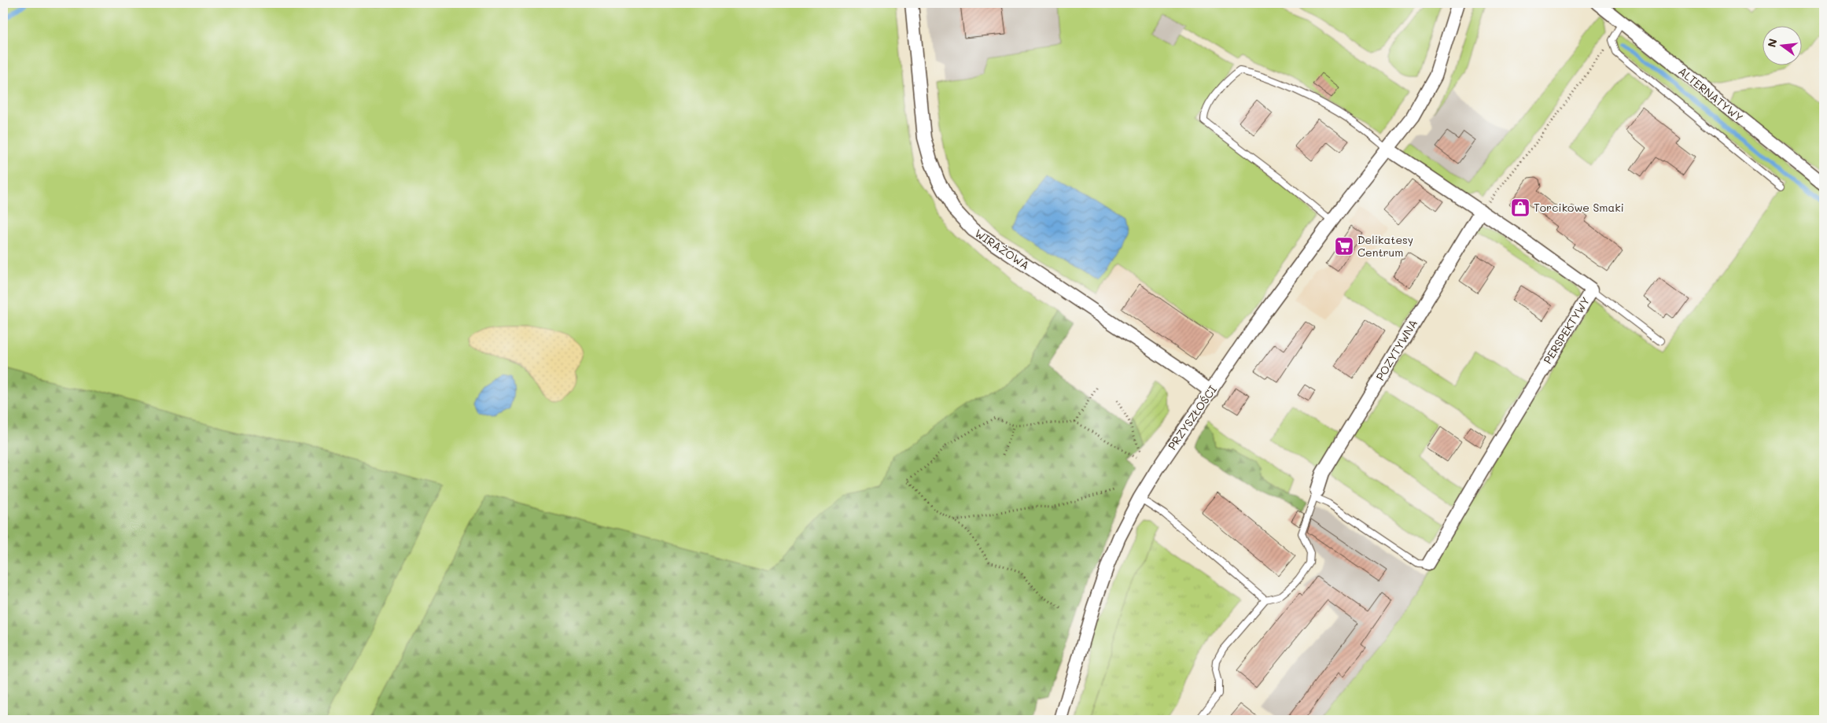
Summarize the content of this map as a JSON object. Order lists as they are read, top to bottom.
{
  "streets": {
    "street": [
      "ALTERNATYWY",
      "WIRAŻOWA",
      "PERSPEKTYWY",
      "POZYTYWNA",
      "PRZYSZŁOŚCI"
    ]
  },
  "crossings": [
    ["WIRAŻOWA", "PRZYSZŁOŚCI"],
    ["PERSPEKTYWY", "POZYTYWNA"],
    ["PERSPEKTYWY", "PRZYSZŁOŚCI"]
  ],
  "places": {
    "shop": ["Torcikowe Smaki"],
    "supermarket": ["Delikatesy Centrum"]
  },
  "north": "left"
}
